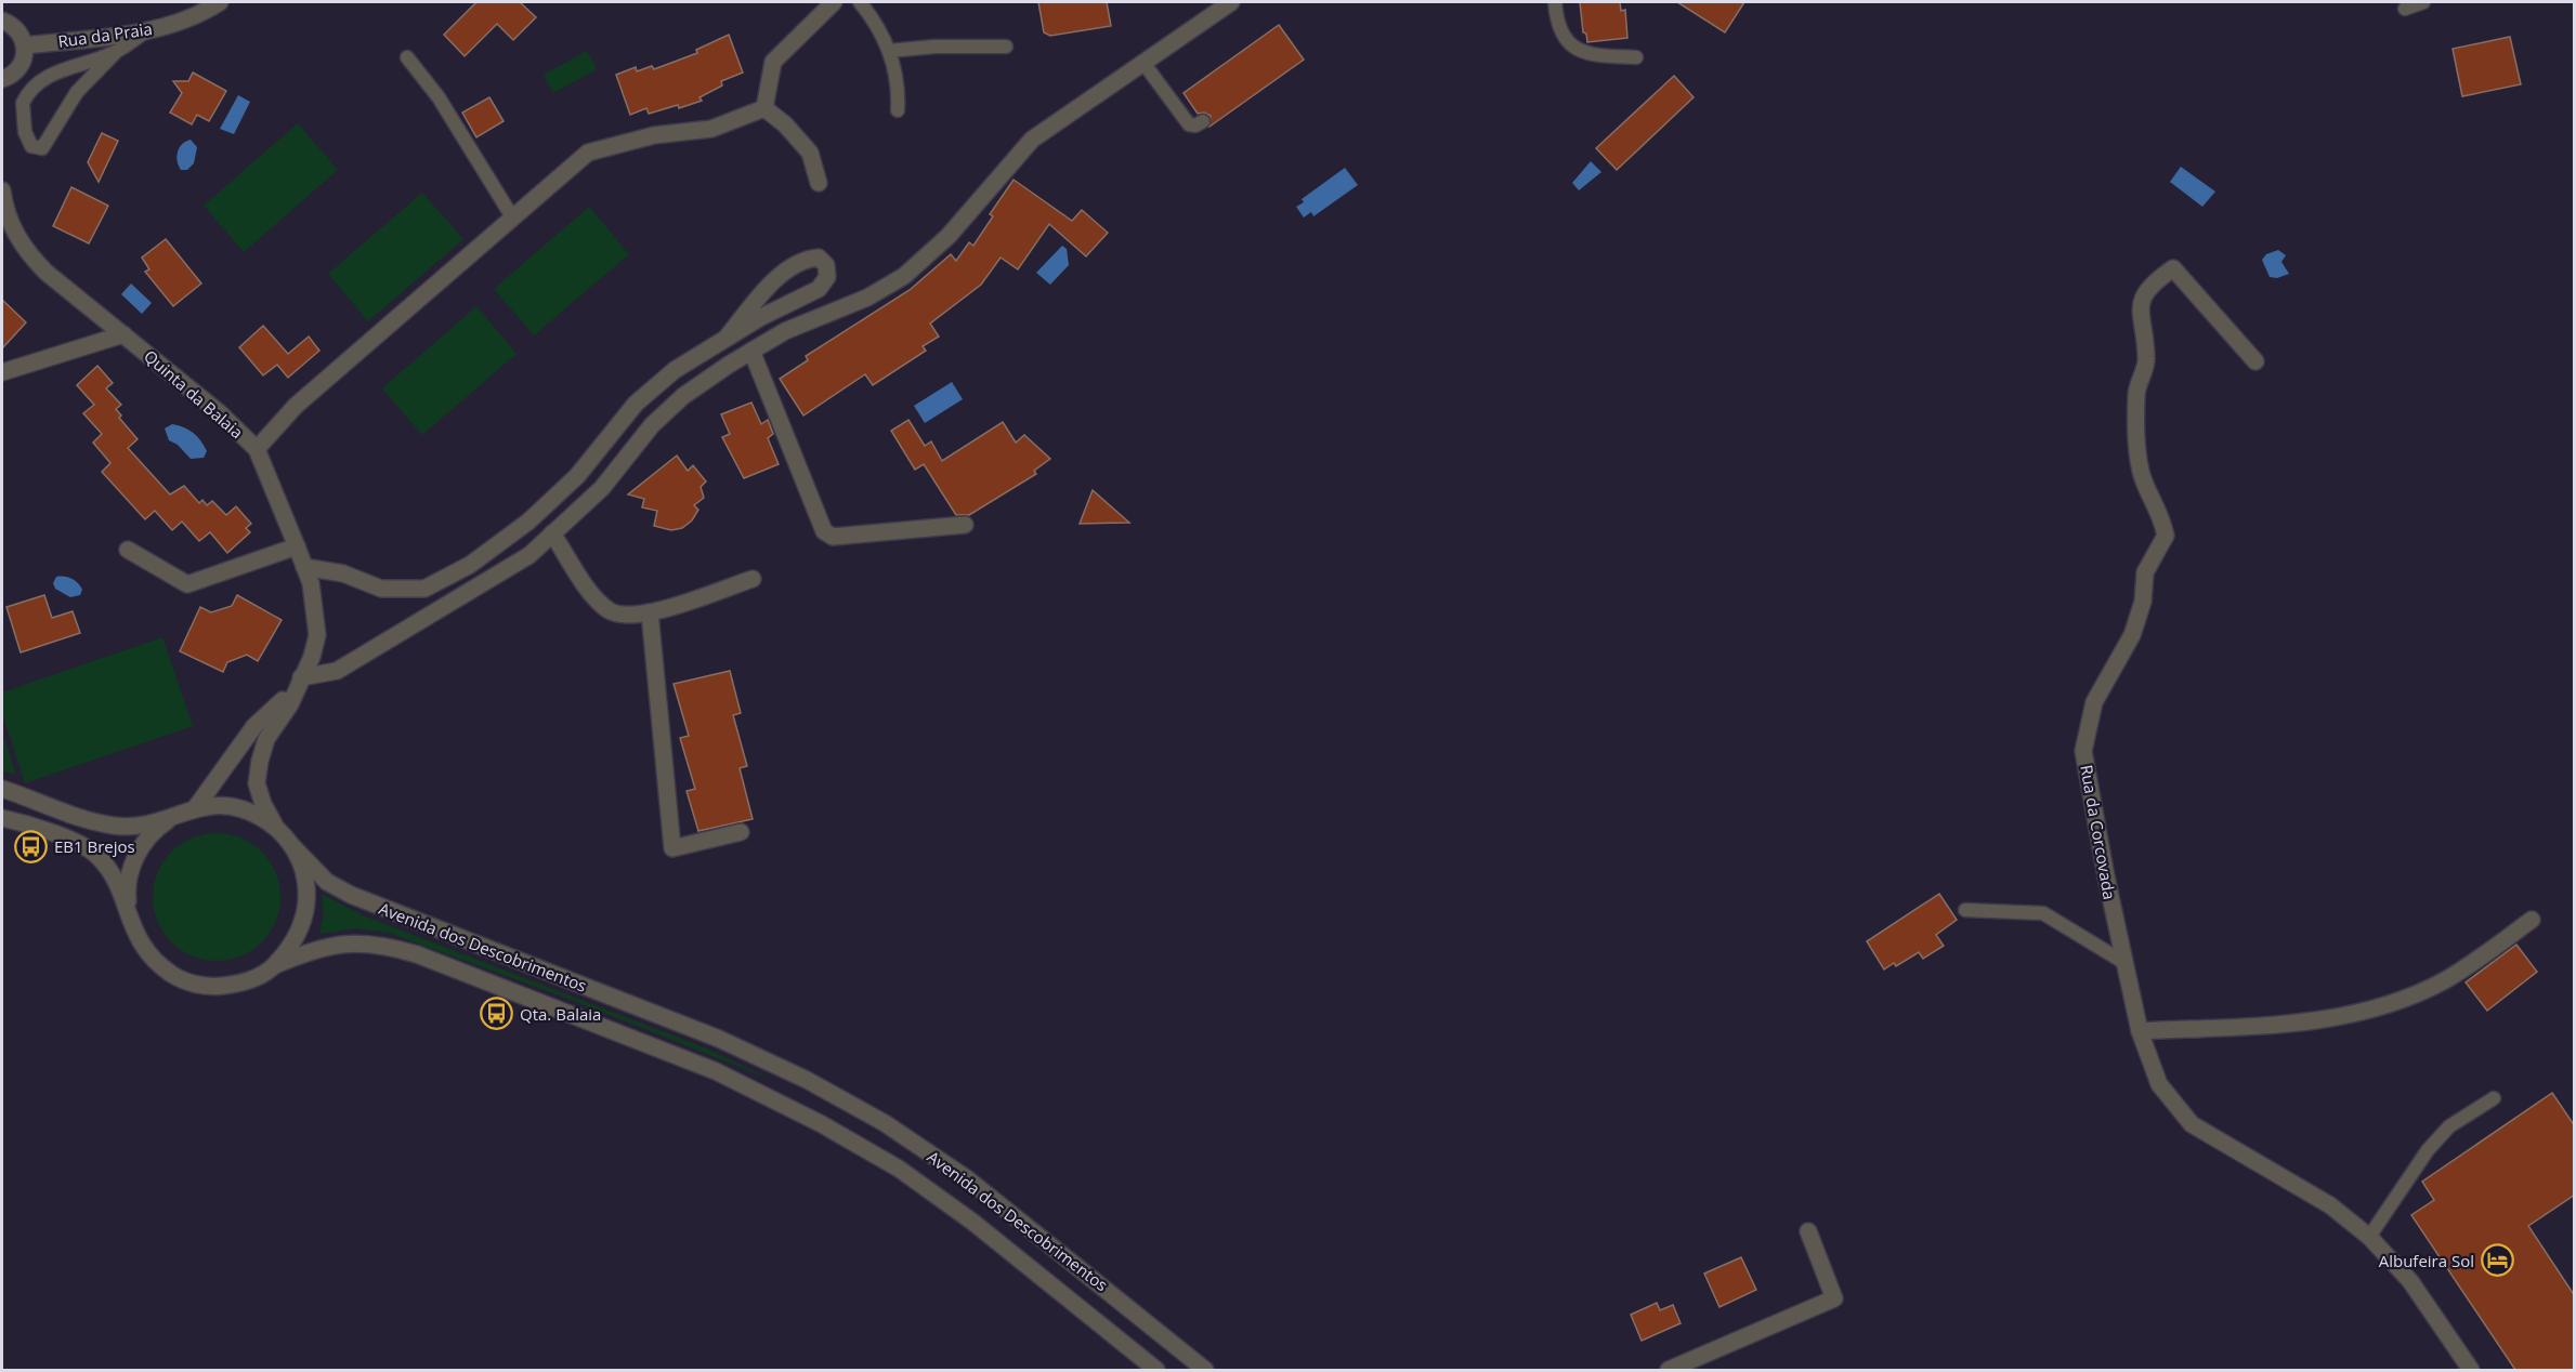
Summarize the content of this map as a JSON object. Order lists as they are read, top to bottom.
{
  "streets": {
    "street": [
      "Rua da Praia",
      "Quinta da Balaia",
      "Rua da Corcovada",
      "Avenida dos Descobrimentos"
    ]
  },
  "crossings": [
    ["Quinta da Balaia", "Avenida dos Descobrimentos"]
  ],
  "places": {
    "bus stop": ["EB1 Brejos", "Qta. Balaia"],
    "hotel": ["Albufeira Sol"]
  }
}
